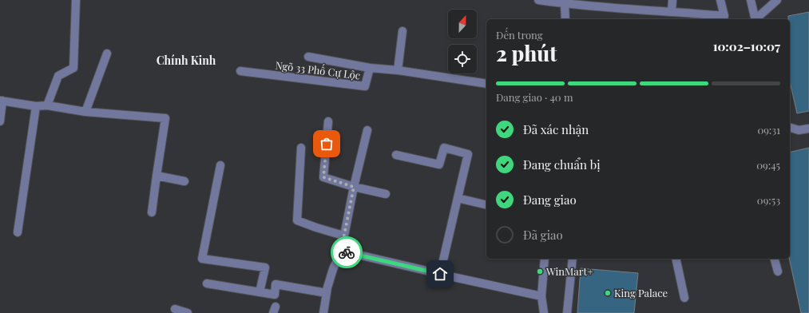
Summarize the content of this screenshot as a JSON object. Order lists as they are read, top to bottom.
{
  "streets": {
    "street": ["Ngõ 33 Phố Cự Lộc"]
  },
  "districts": ["Chính Kinh"],
  "places": ["WinMart+", "King Palace"],
  "north": "top",
  "page": {
    "heading": ["2 phút", "Đến trong", "10:02–10:07"],
    "bar": "Đang giao · 40 m",
    "list": [
      ["Đã xác nhận", "09:31"],
      ["Đang chuẩn bị", "09:45"],
      ["Đang giao", "09:53"],
      "Đã giao"
    ]
  }
}
